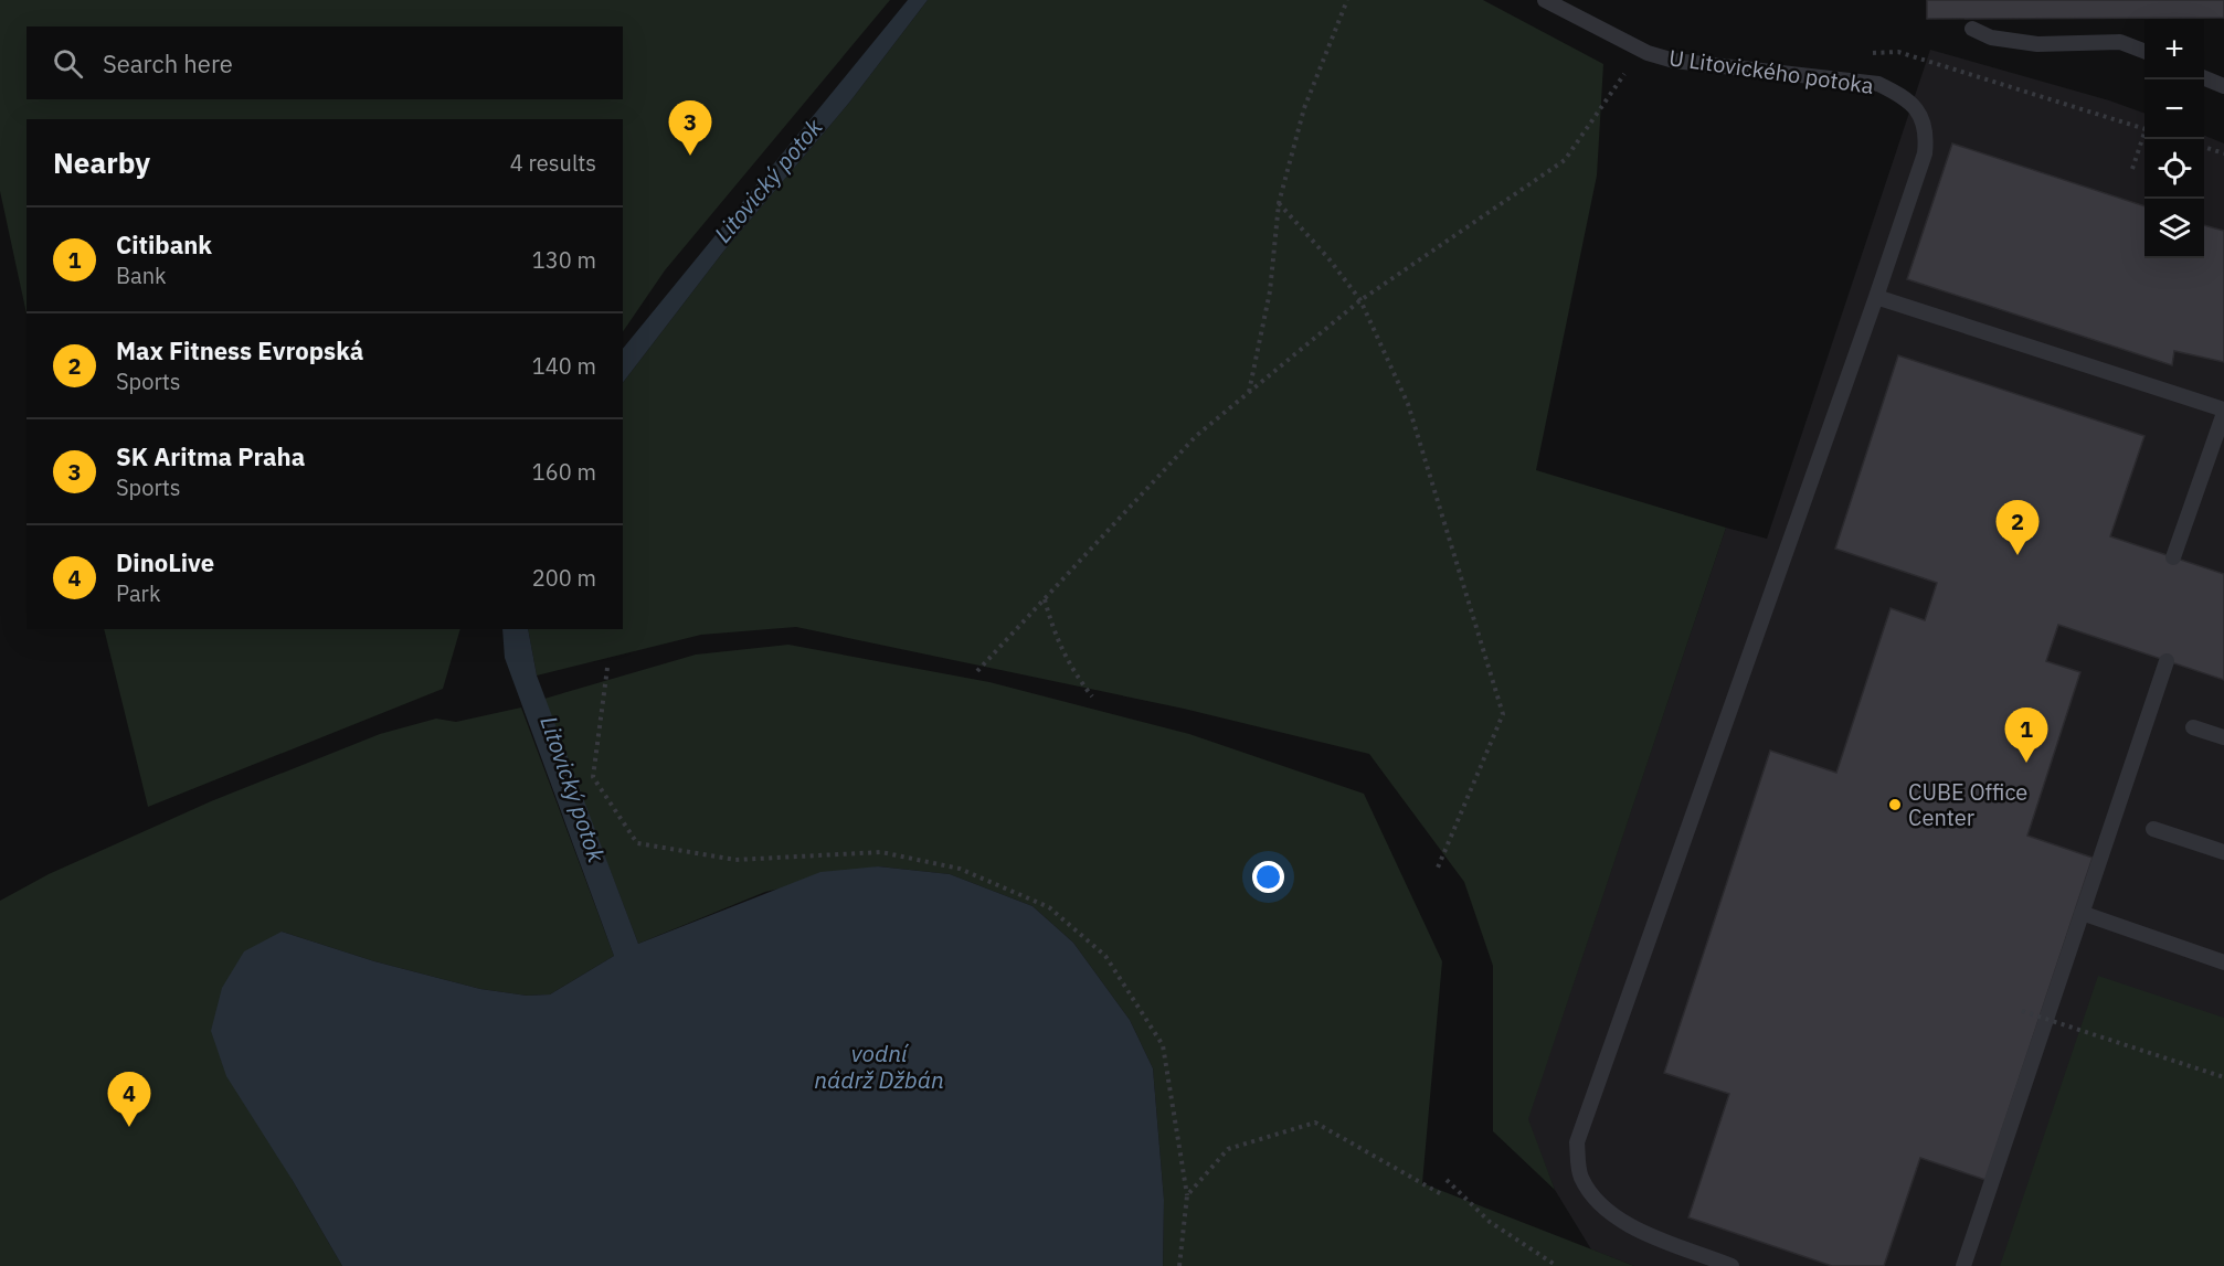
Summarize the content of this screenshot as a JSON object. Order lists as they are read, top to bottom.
{
  "streets": {
    "lane": ["U Litovického potoka"]
  },
  "water": ["Litovický potok", "vodní nádrž Džbán"],
  "places": ["CUBE Office Center"],
  "page": {
    "map_buttons": ["+", "−"],
    "search": "Search here",
    "pins": [
      "3",
      "2",
      "1",
      "4"
    ],
    "heading": ["Nearby", "4 results"],
    "list": [
      {
        "mark": "1",
        "name": "Citibank",
        "note": "Bank",
        "value": "130 m"
      },
      {
        "mark": "2",
        "name": "Max Fitness Evropská",
        "note": "Sports",
        "value": "140 m"
      },
      {
        "mark": "3",
        "name": "SK Aritma Praha",
        "note": "Sports",
        "value": "160 m"
      },
      {
        "mark": "4",
        "name": "DinoLive",
        "note": "Park",
        "value": "200 m"
      }
    ]
  }
}
